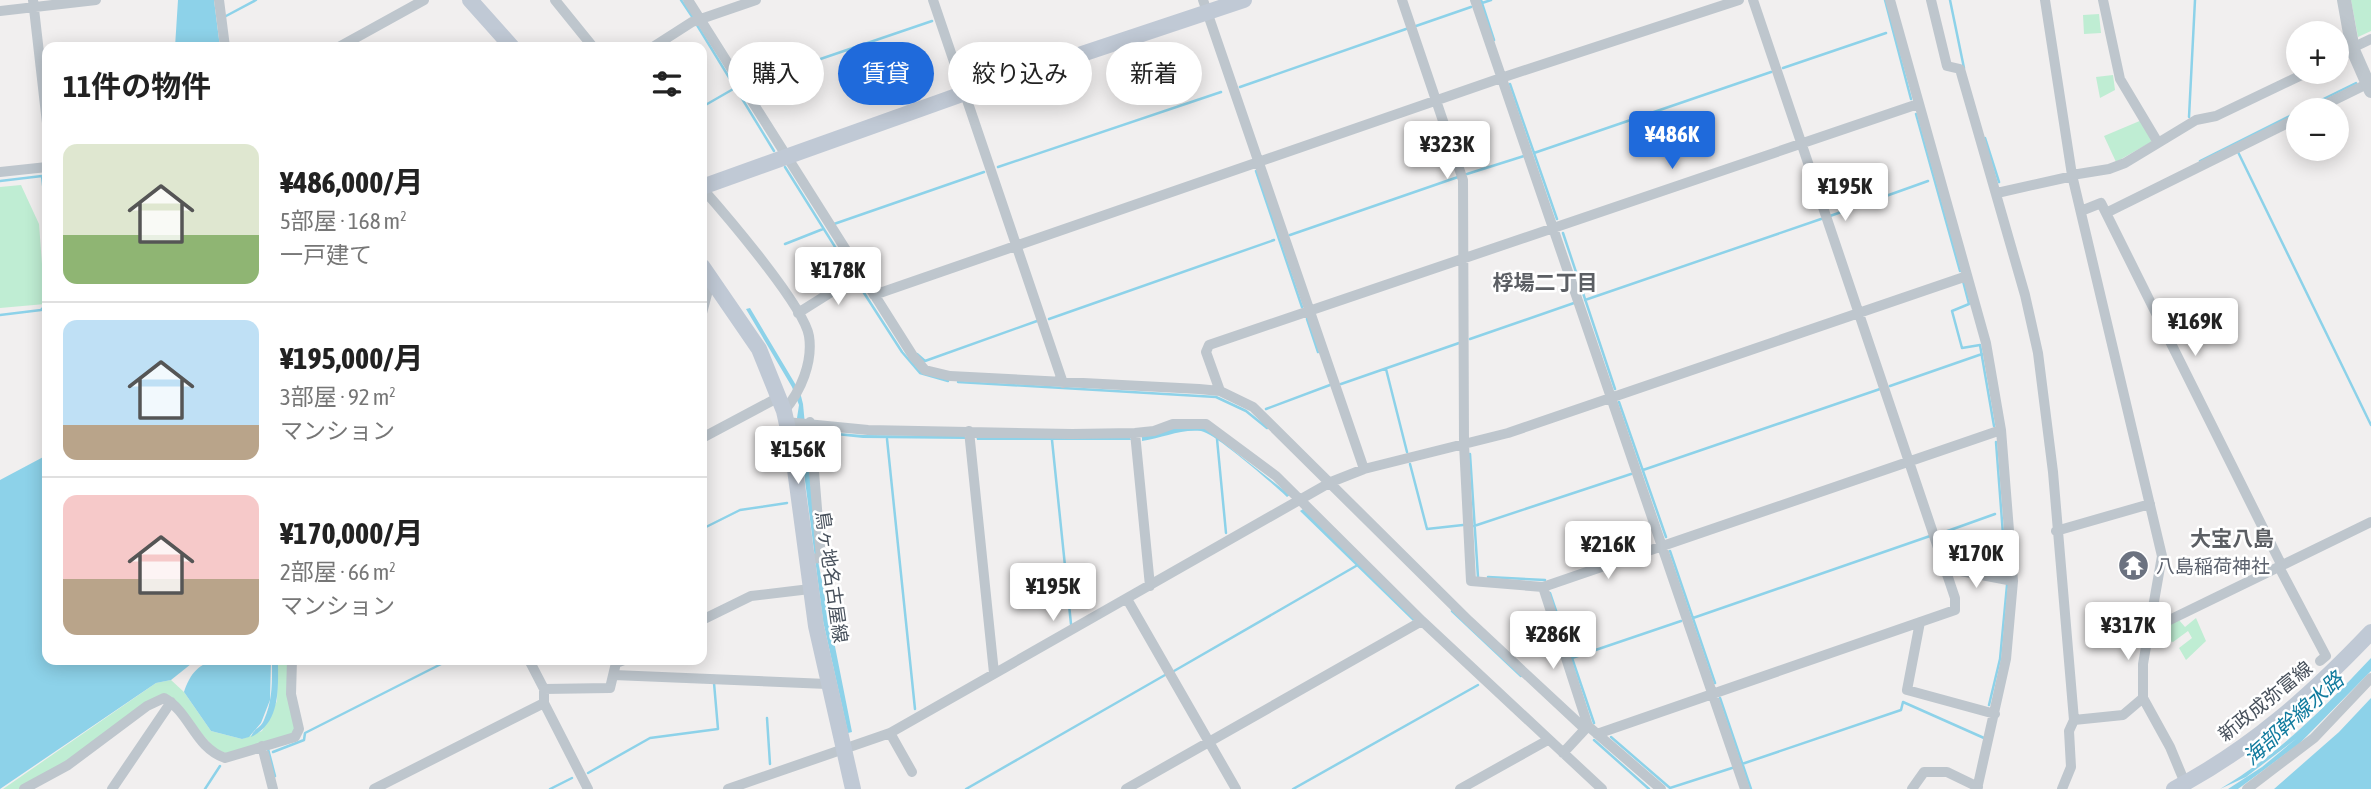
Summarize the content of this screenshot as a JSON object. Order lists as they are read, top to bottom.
{
  "streets": {
    "main road": ["鳥ヶ地名古屋線", "新政成弥富線"]
  },
  "districts": ["桴場二丁目", "大宝八島"],
  "water": ["海部幹線水路"],
  "places": {
    "temple": ["八島稲荷神社"]
  },
  "page": {
    "map_buttons": ["+", "−"],
    "chip": [
      "購入",
      "賃貸",
      "絞り込み",
      "新着"
    ],
    "heading": "11件の物件",
    "price": [
      "¥486K",
      "¥323K",
      "¥195K",
      "¥178K",
      "¥169K",
      "¥156K",
      "¥216K",
      "¥170K",
      "¥195K",
      "¥317K",
      "¥286K"
    ],
    "list": [
      {
        "name": "¥486,000/月",
        "note": "5部屋 · 168 m² · 一戸建て"
      },
      {
        "name": "¥195,000/月",
        "note": "3部屋 · 92 m² · マンション"
      },
      {
        "name": "¥170,000/月",
        "note": "2部屋 · 66 m² · マンション"
      }
    ]
  }
}
